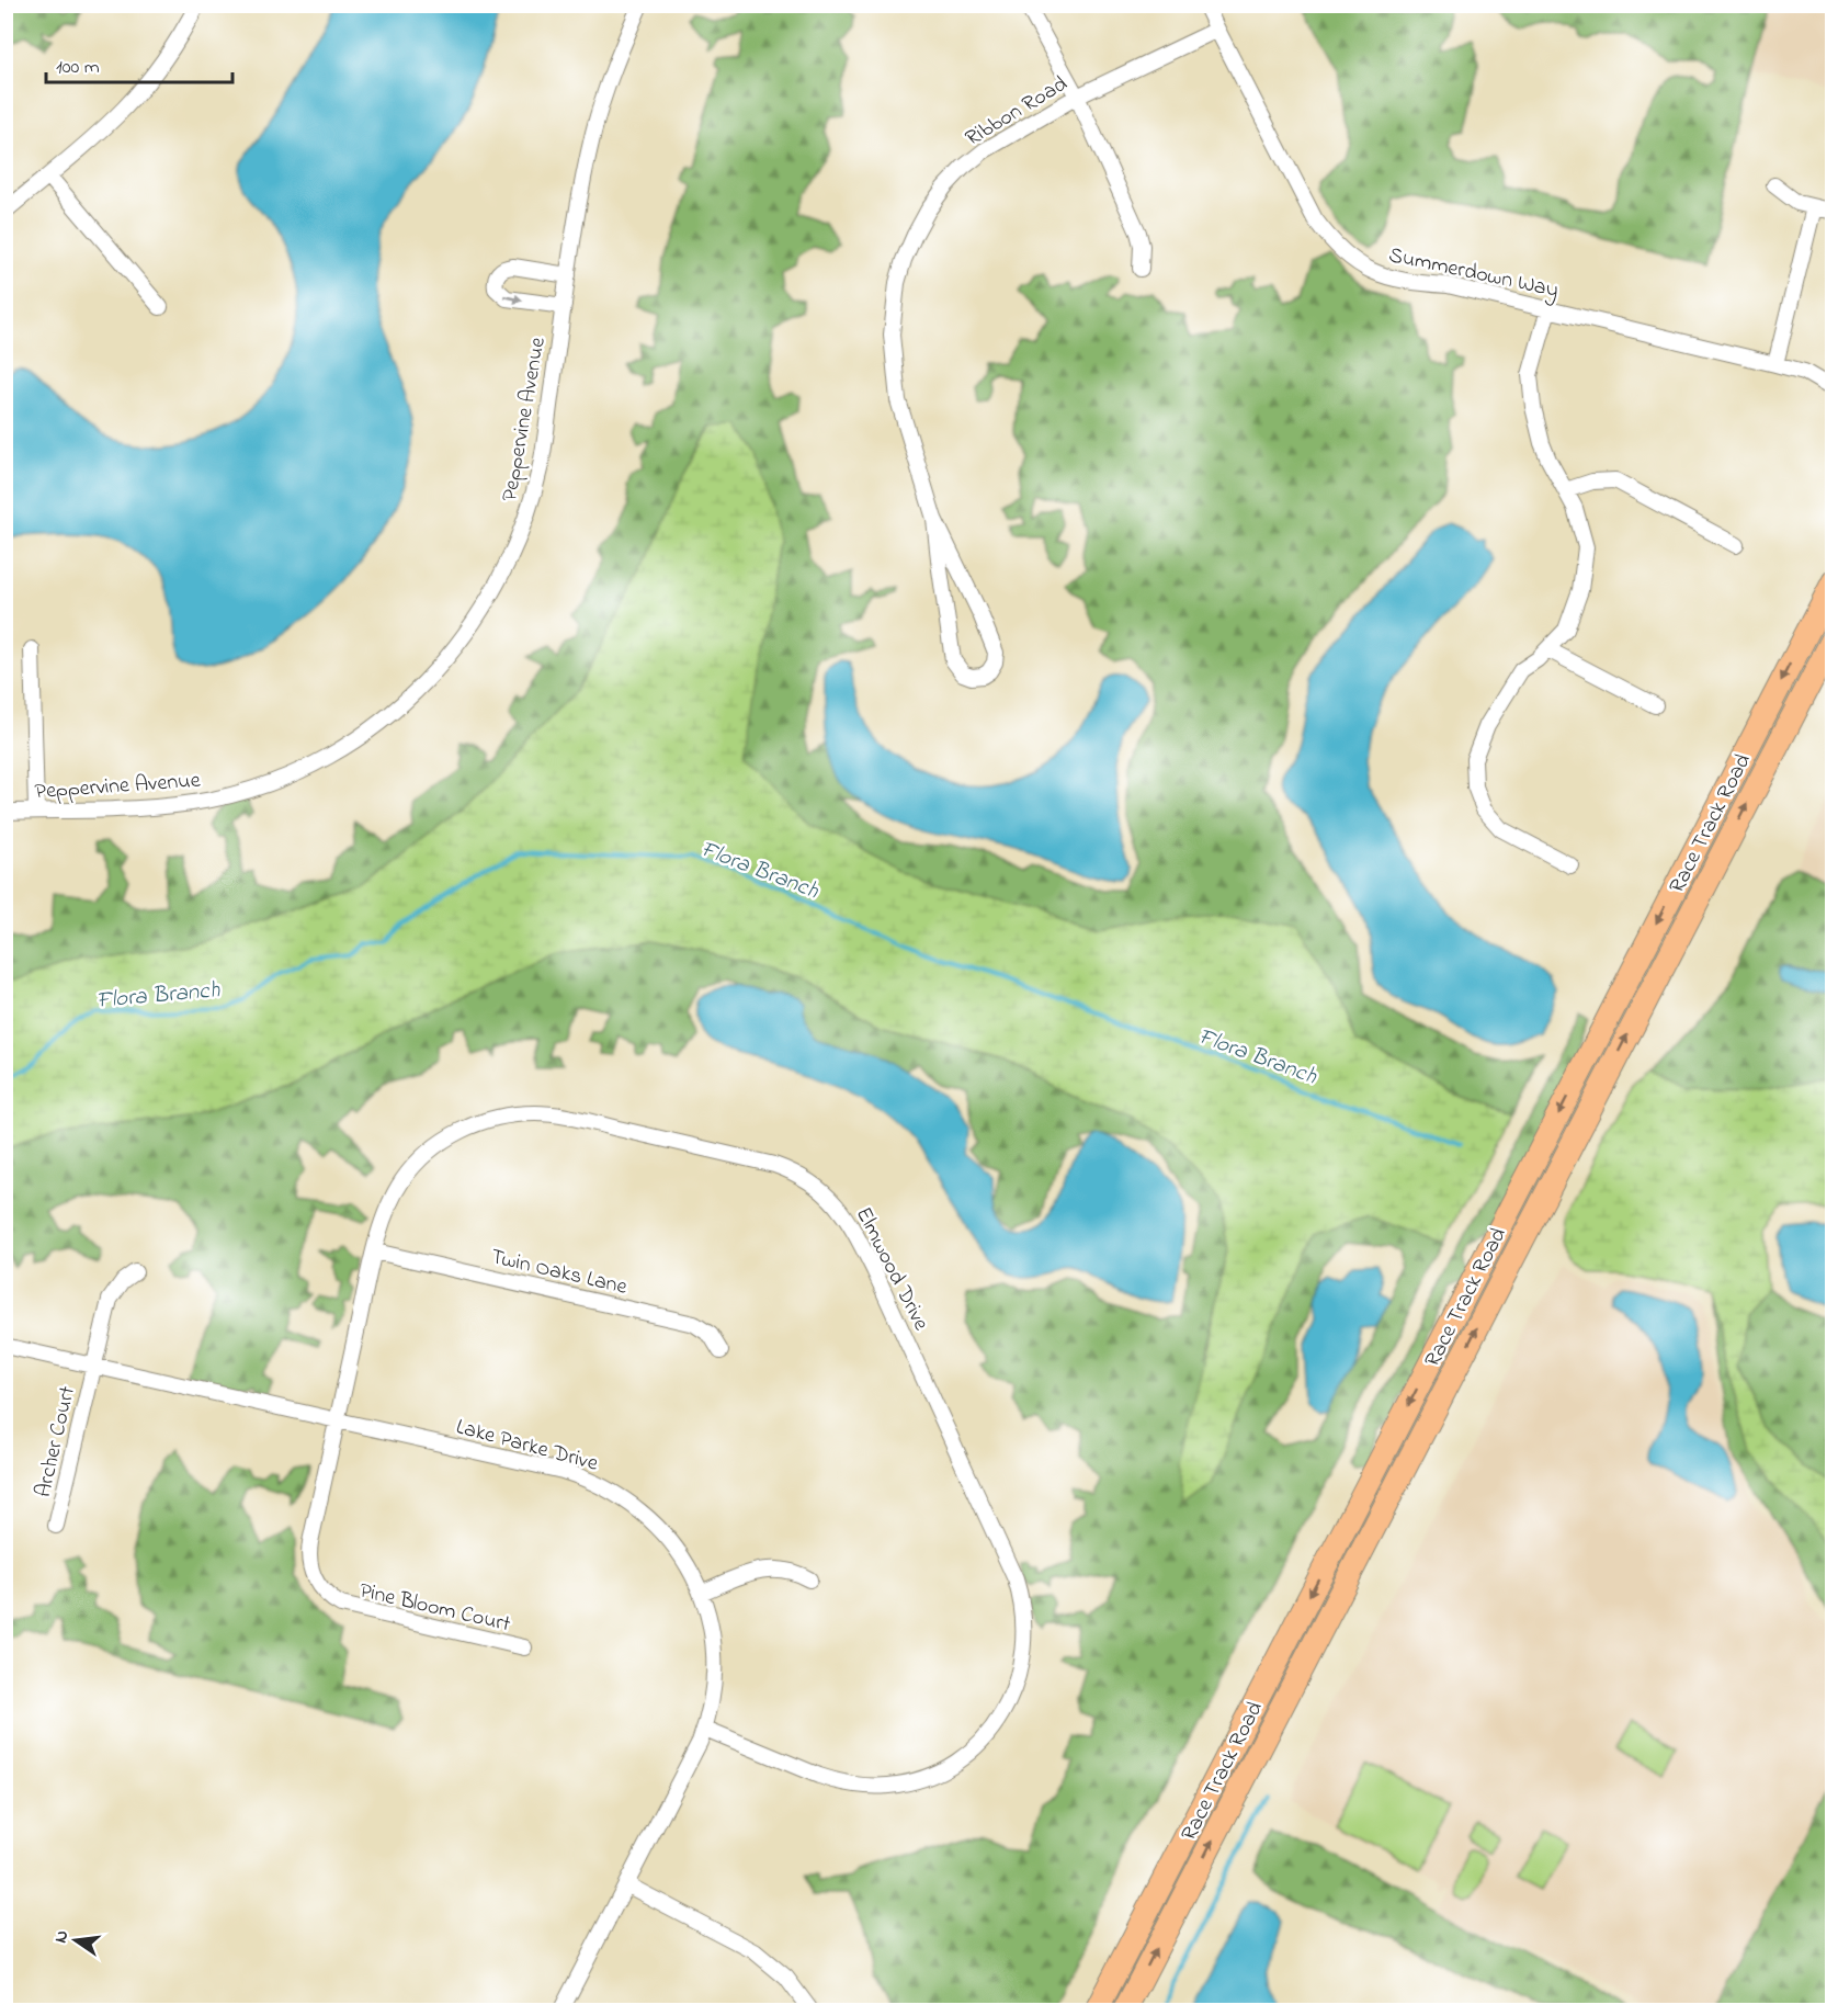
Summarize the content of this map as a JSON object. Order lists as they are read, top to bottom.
{
  "streets": {
    "main road": ["Race Track Road"],
    "street": [
      "Ribbon Road",
      "Summerdown Way",
      "Peppervine Avenue",
      "Elmwood Drive",
      "Twin Oaks Lane",
      "Archer Court",
      "Lake Parke Drive",
      "Pine Bloom Court"
    ]
  },
  "crossings": [
    ["Ribbon Road", "Summerdown Way"],
    ["Elmwood Drive", "Twin Oaks Lane"],
    ["Elmwood Drive", "Lake Parke Drive"],
    ["Elmwood Drive", "Pine Bloom Court"],
    ["Archer Court", "Lake Parke Drive"],
    ["Lake Parke Drive", "Pine Bloom Court"]
  ],
  "water": ["Flora Branch"],
  "scale_bar": "100 m",
  "north": "left"
}
